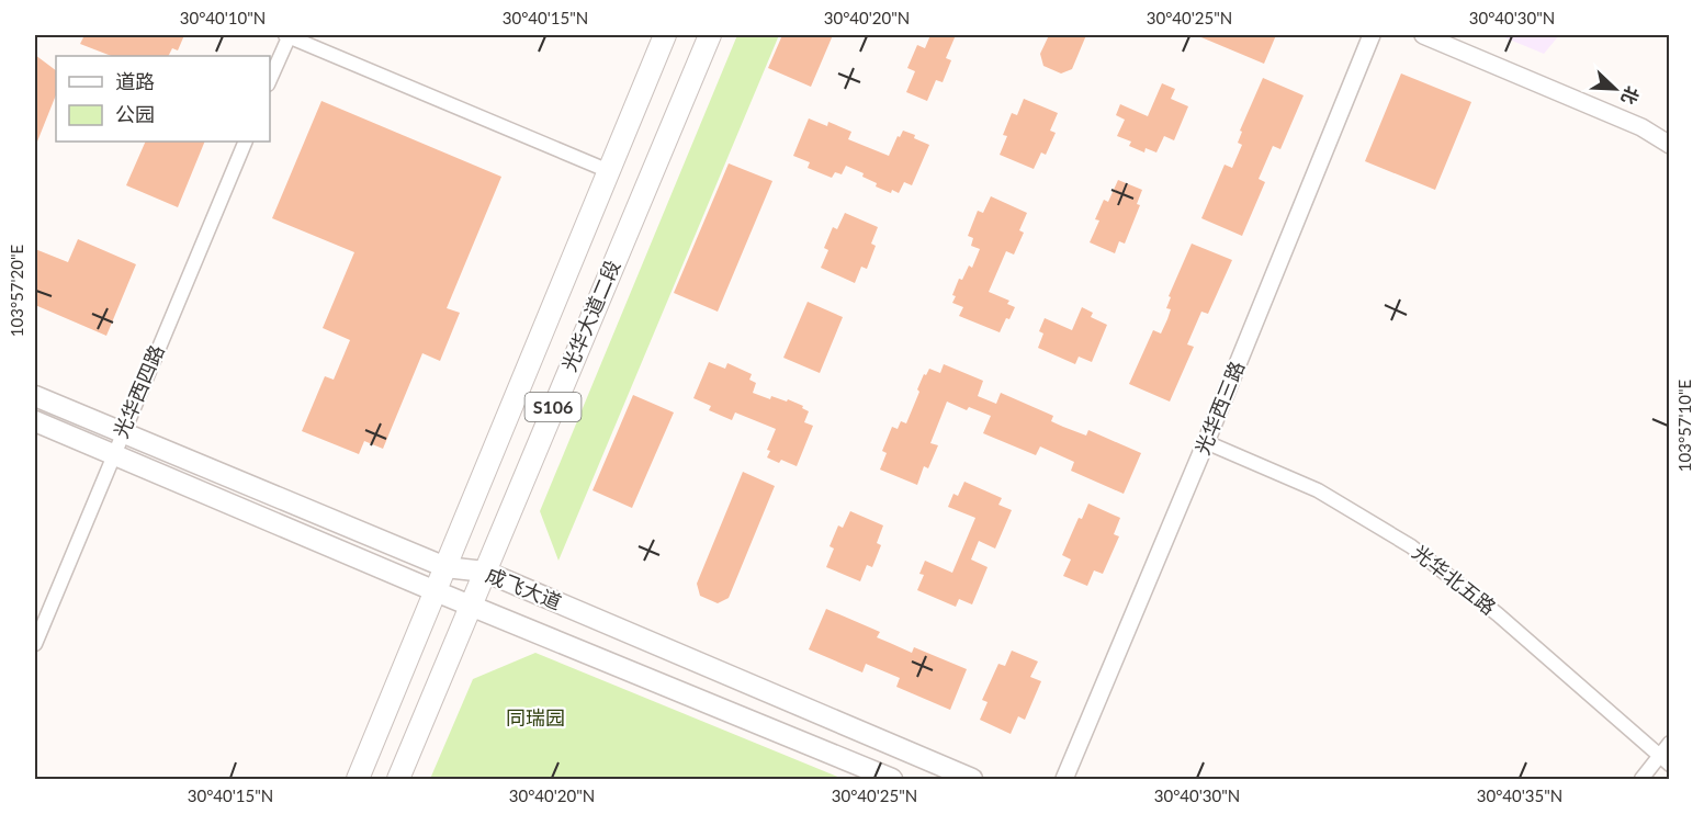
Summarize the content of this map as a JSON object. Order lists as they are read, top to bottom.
{
  "streets": {
    "main road": ["光华大道二段", "S106", "成飞大道"],
    "street": ["光华西四路", "光华西三路", "光华北五路"]
  },
  "crossings": [
    ["光华大道二段", "成飞大道"],
    ["光华西四路", "成飞大道"],
    ["光华西三路", "光华北五路"]
  ],
  "parks": ["同瑞园"],
  "legend": ["道路", "公园"],
  "north": "bottom right",
  "coordinates": [
    "30°40'10\"N",
    "30°40'15\"N",
    "30°40'20\"N",
    "30°40'25\"N",
    "30°40'30\"N",
    "103°57'20\"E",
    "103°57'10\"E",
    "30°40'35\"N"
  ]
}
